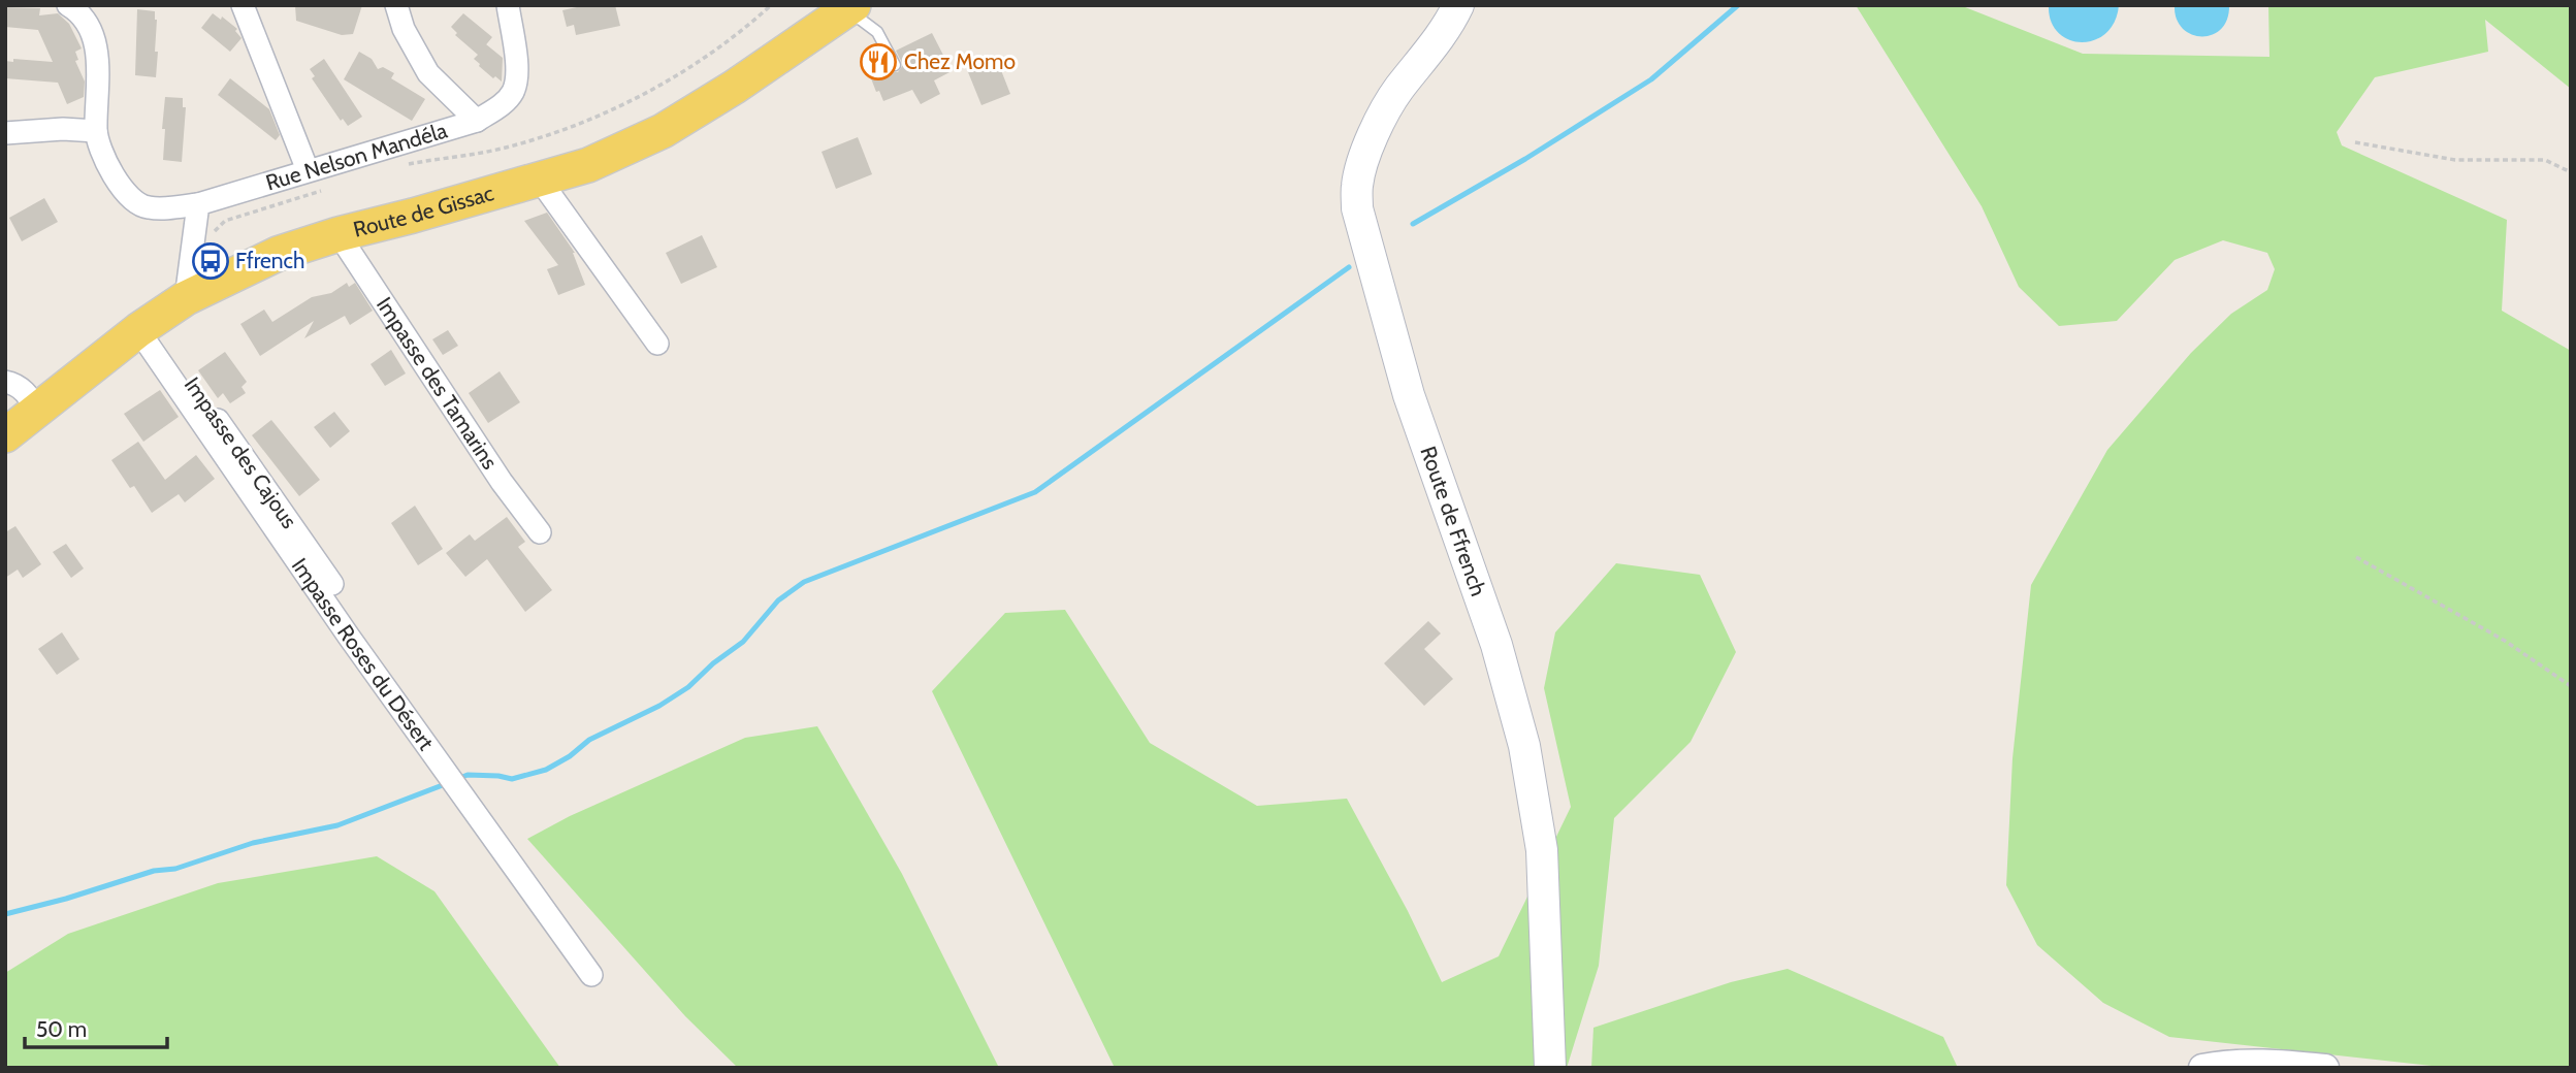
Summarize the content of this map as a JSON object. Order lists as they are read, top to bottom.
{
  "streets": {
    "main road": ["Route de Gissac", "Route de Ffrench"],
    "street": [
      "Rue Nelson Mandéla",
      "Impasse des Tamarins",
      "Impasse des Cajous",
      "Impasse Roses du Désert"
    ]
  },
  "crossings": [
    ["Route de Gissac", "Impasse des Tamarins"],
    ["Route de Gissac", "Impasse des Cajous"],
    ["Route de Gissac", "Impasse Roses du Désert"],
    ["Impasse des Cajous", "Impasse Roses du Désert"]
  ],
  "places": {
    "restaurant": ["Chez Momo"],
    "bus stop": ["Ffrench"]
  },
  "scale_bar": "50 m"
}
